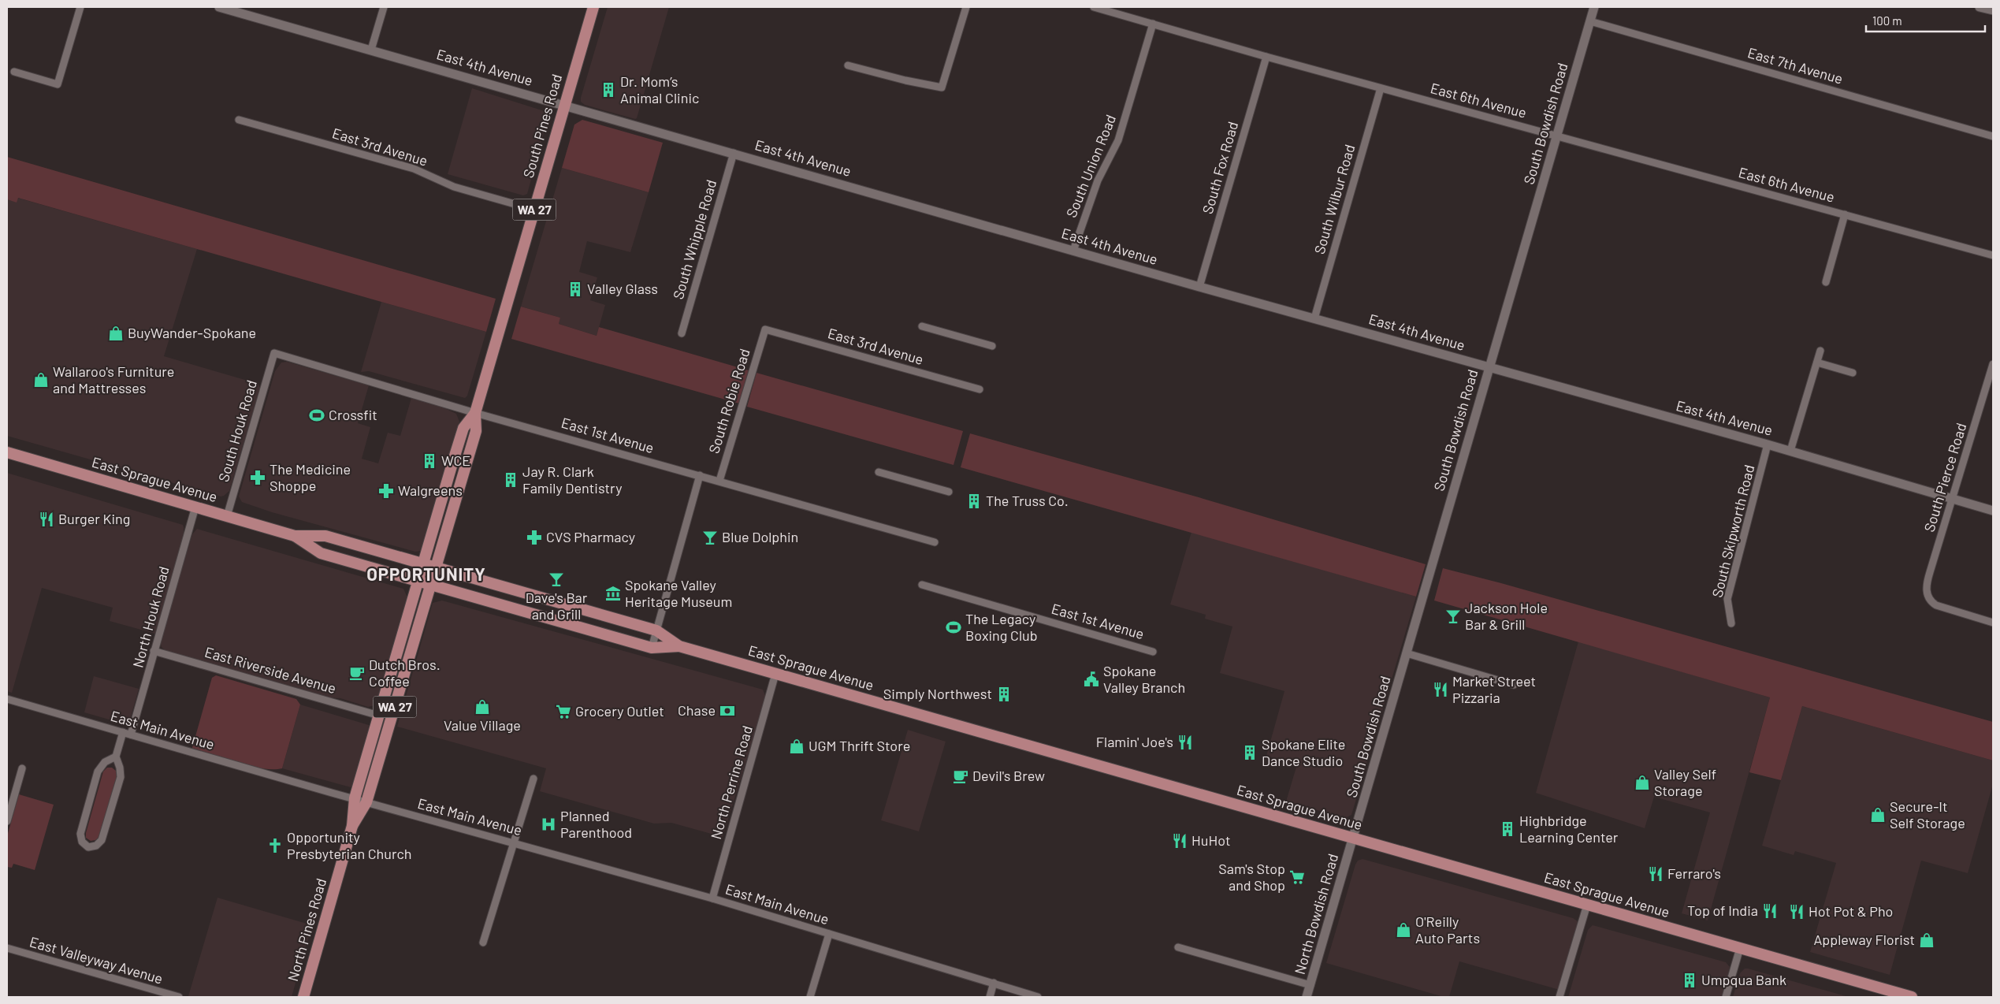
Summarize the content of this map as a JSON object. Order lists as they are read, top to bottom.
{
  "streets": {
    "main road": [
      "South Pines Road",
      "WA 27",
      "East Sprague Avenue",
      "North Pines Road"
    ],
    "street": [
      "East 7th Avenue",
      "East 4th Avenue",
      "East 6th Avenue",
      "South Bowdish Road",
      "East 3rd Avenue",
      "South Union Road",
      "South Fox Road",
      "South Wilbur Road",
      "South Whipple Road",
      "South Robie Road",
      "South Houk Road",
      "East 1st Avenue",
      "South Pierce Road",
      "South Skipworth Road",
      "North Houk Road",
      "East Riverside Avenue",
      "East Main Avenue",
      "North Perrine Road",
      "North Bowdish Road",
      "East Valleyway Avenue"
    ]
  },
  "crossings": [
    ["East 7th Avenue", "South Bowdish Road"],
    ["East 4th Avenue", "South Bowdish Road"],
    ["East 4th Avenue", "South Pines Road"],
    ["East 4th Avenue", "South Union Road"],
    ["East 4th Avenue", "South Fox Road"],
    ["East 4th Avenue", "South Wilbur Road"],
    ["East 4th Avenue", "South Whipple Road"],
    ["East 4th Avenue", "South Pierce Road"],
    ["East 4th Avenue", "South Skipworth Road"],
    ["East 6th Avenue", "South Bowdish Road"],
    ["East 6th Avenue", "South Union Road"],
    ["East 6th Avenue", "South Fox Road"],
    ["East 6th Avenue", "South Wilbur Road"],
    ["South Bowdish Road", "East Sprague Avenue"],
    ["South Bowdish Road", "North Bowdish Road"],
    ["South Pines Road", "East 3rd Avenue"],
    ["South Pines Road", "East 1st Avenue"],
    ["South Pines Road", "East Sprague Avenue"],
    ["South Pines Road", "North Pines Road"],
    ["East 3rd Avenue", "South Robie Road"],
    ["South Robie Road", "East 1st Avenue"],
    ["South Houk Road", "East 1st Avenue"],
    ["South Houk Road", "East Sprague Avenue"],
    ["East Sprague Avenue", "North Houk Road"],
    ["East Sprague Avenue", "North Perrine Road"],
    ["East Sprague Avenue", "North Bowdish Road"],
    ["East Sprague Avenue", "North Pines Road"],
    ["North Houk Road", "East Riverside Avenue"],
    ["North Houk Road", "East Main Avenue"],
    ["East Riverside Avenue", "North Pines Road"],
    ["East Main Avenue", "North Perrine Road"],
    ["East Main Avenue", "North Pines Road"]
  ],
  "districts": ["OPPORTUNITY"],
  "places": {
    "building": [
      "Dr. Mom’s Animal Clinic",
      "Valley Glass",
      "WCE",
      "Jay R. Clark Family Dentistry",
      "The Truss Co.",
      "Simply Northwest",
      "Spokane Elite Dance Studio",
      "Highbridge Learning Center",
      "Umpqua Bank"
    ],
    "shop": [
      "BuyWander-Spokane",
      "Wallaroo's Furniture and Mattresses",
      "Value Village",
      "UGM Thrift Store",
      "Valley Self Storage",
      "Secure-It Self Storage",
      "O'Reilly Auto Parts",
      "Appleway Florist"
    ],
    "sports": ["Crossfit", "The Legacy Boxing Club"],
    "pharmacy": ["The Medicine Shoppe", "Walgreens", "CVS Pharmacy"],
    "restaurant": [
      "Burger King",
      "Market Street Pizzaria",
      "Flamin' Joe's",
      "HuHot",
      "Ferraro's",
      "Top of India",
      "Hot Pot & Pho"
    ],
    "bar": ["Blue Dolphin", "Dave's Bar and Grill", "Jackson Hole Bar & Grill"],
    "museum": ["Spokane Valley Heritage Museum"],
    "cafe": ["Dutch Bros. Coffee", "Devil's Brew"],
    "public building": ["Spokane Valley Branch"],
    "bank": ["Chase"],
    "supermarket": ["Grocery Outlet", "Sam's Stop and Shop"],
    "hospital": ["Planned Parenthood"],
    "church": ["Opportunity Presbyterian Church"]
  },
  "scale_bar": "100 m"
}
